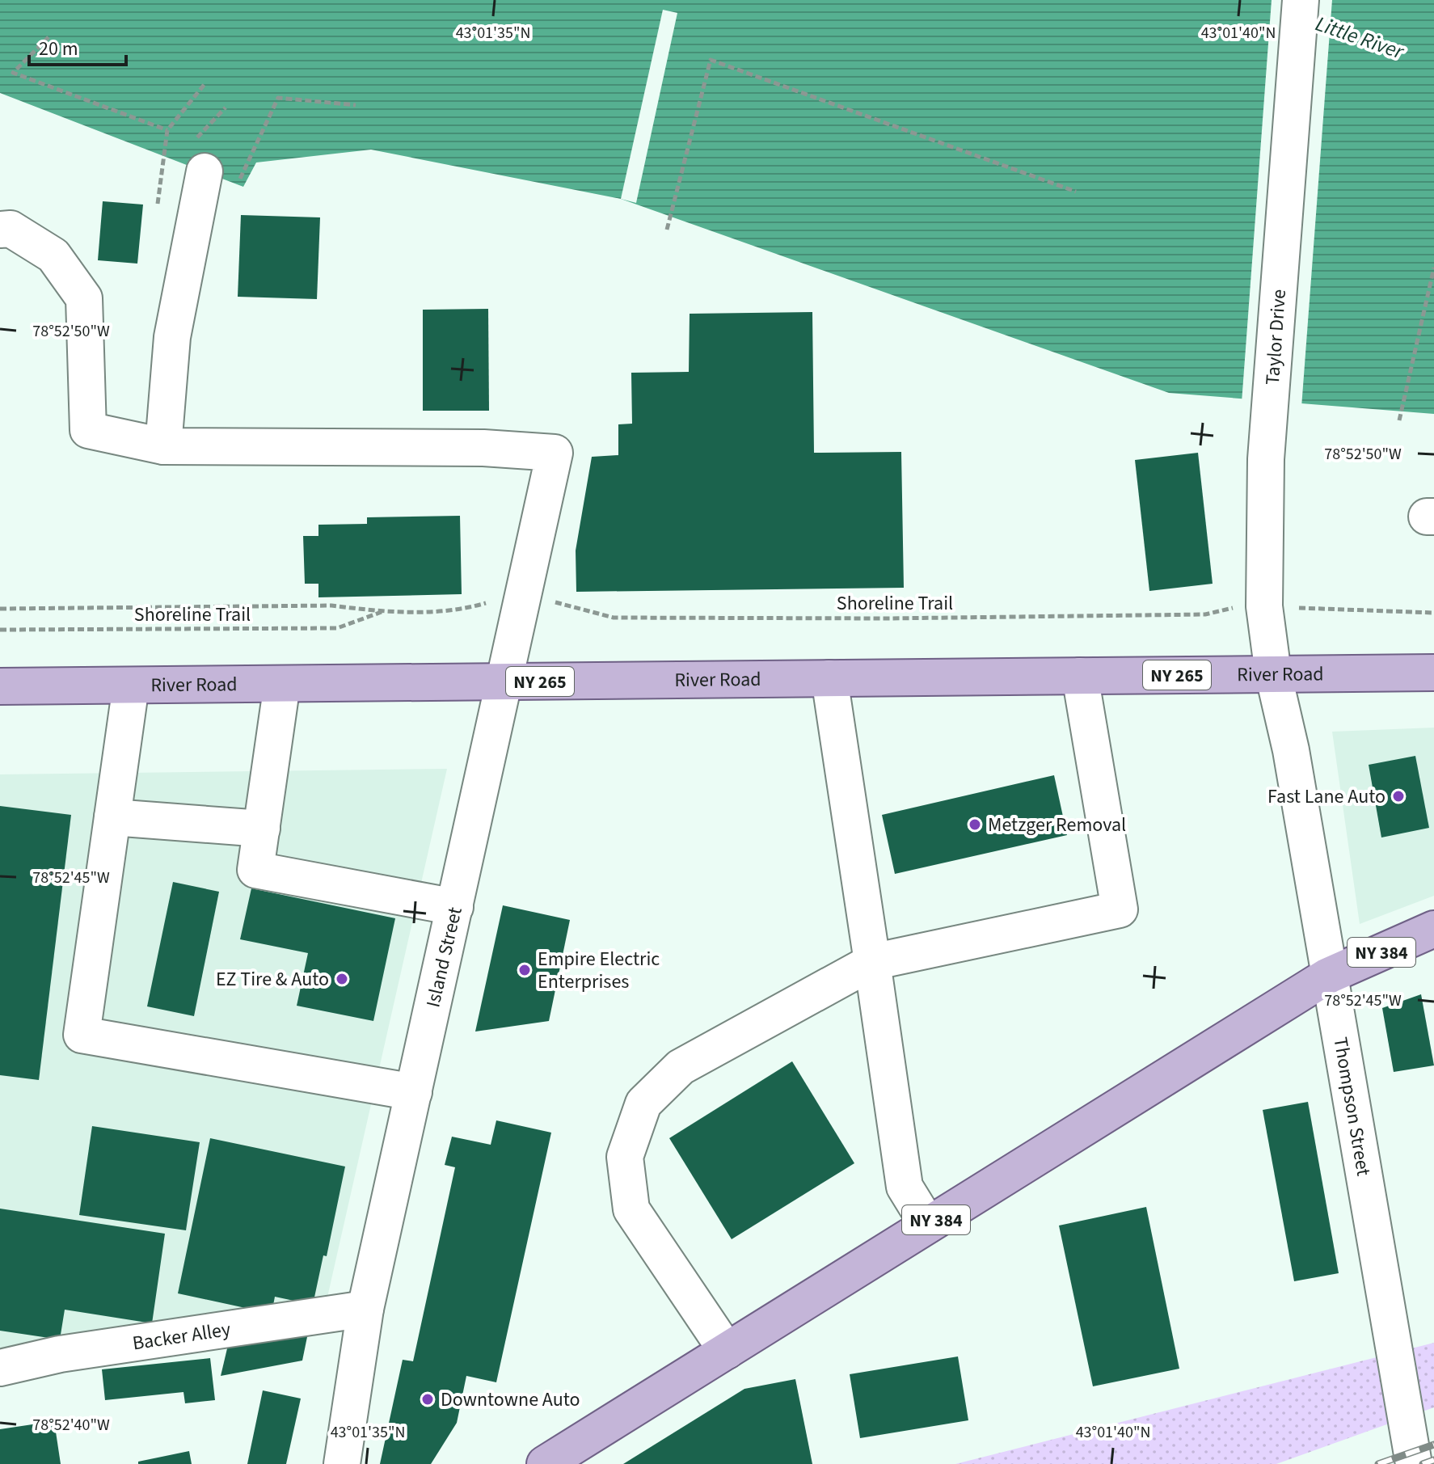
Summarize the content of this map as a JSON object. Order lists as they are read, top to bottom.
{
  "streets": {
    "main road": ["River Road", "NY 265", "NY 384"],
    "street": [
      "Taylor Drive",
      "Island Street",
      "Thompson Street",
      "Backer Alley"
    ],
    "path": ["Shoreline Trail"]
  },
  "crossings": [
    ["Taylor Drive", "River Road"],
    ["Taylor Drive", "Thompson Street"],
    ["River Road", "Island Street"],
    ["River Road", "Thompson Street"],
    ["NY 384", "Thompson Street"],
    ["Island Street", "Backer Alley"]
  ],
  "water": ["Little River"],
  "places": [
    "Fast Lane Auto",
    "Metzger Removal",
    "Empire Electric Enterprises",
    "EZ Tire & Auto",
    "Downtowne Auto"
  ],
  "scale_bar": "20 m",
  "coordinates": [
    "43°01'35\"N",
    "43°01'40\"N",
    "78°52'50\"W",
    "78°52'45\"W",
    "78°52'40\"W"
  ]
}
